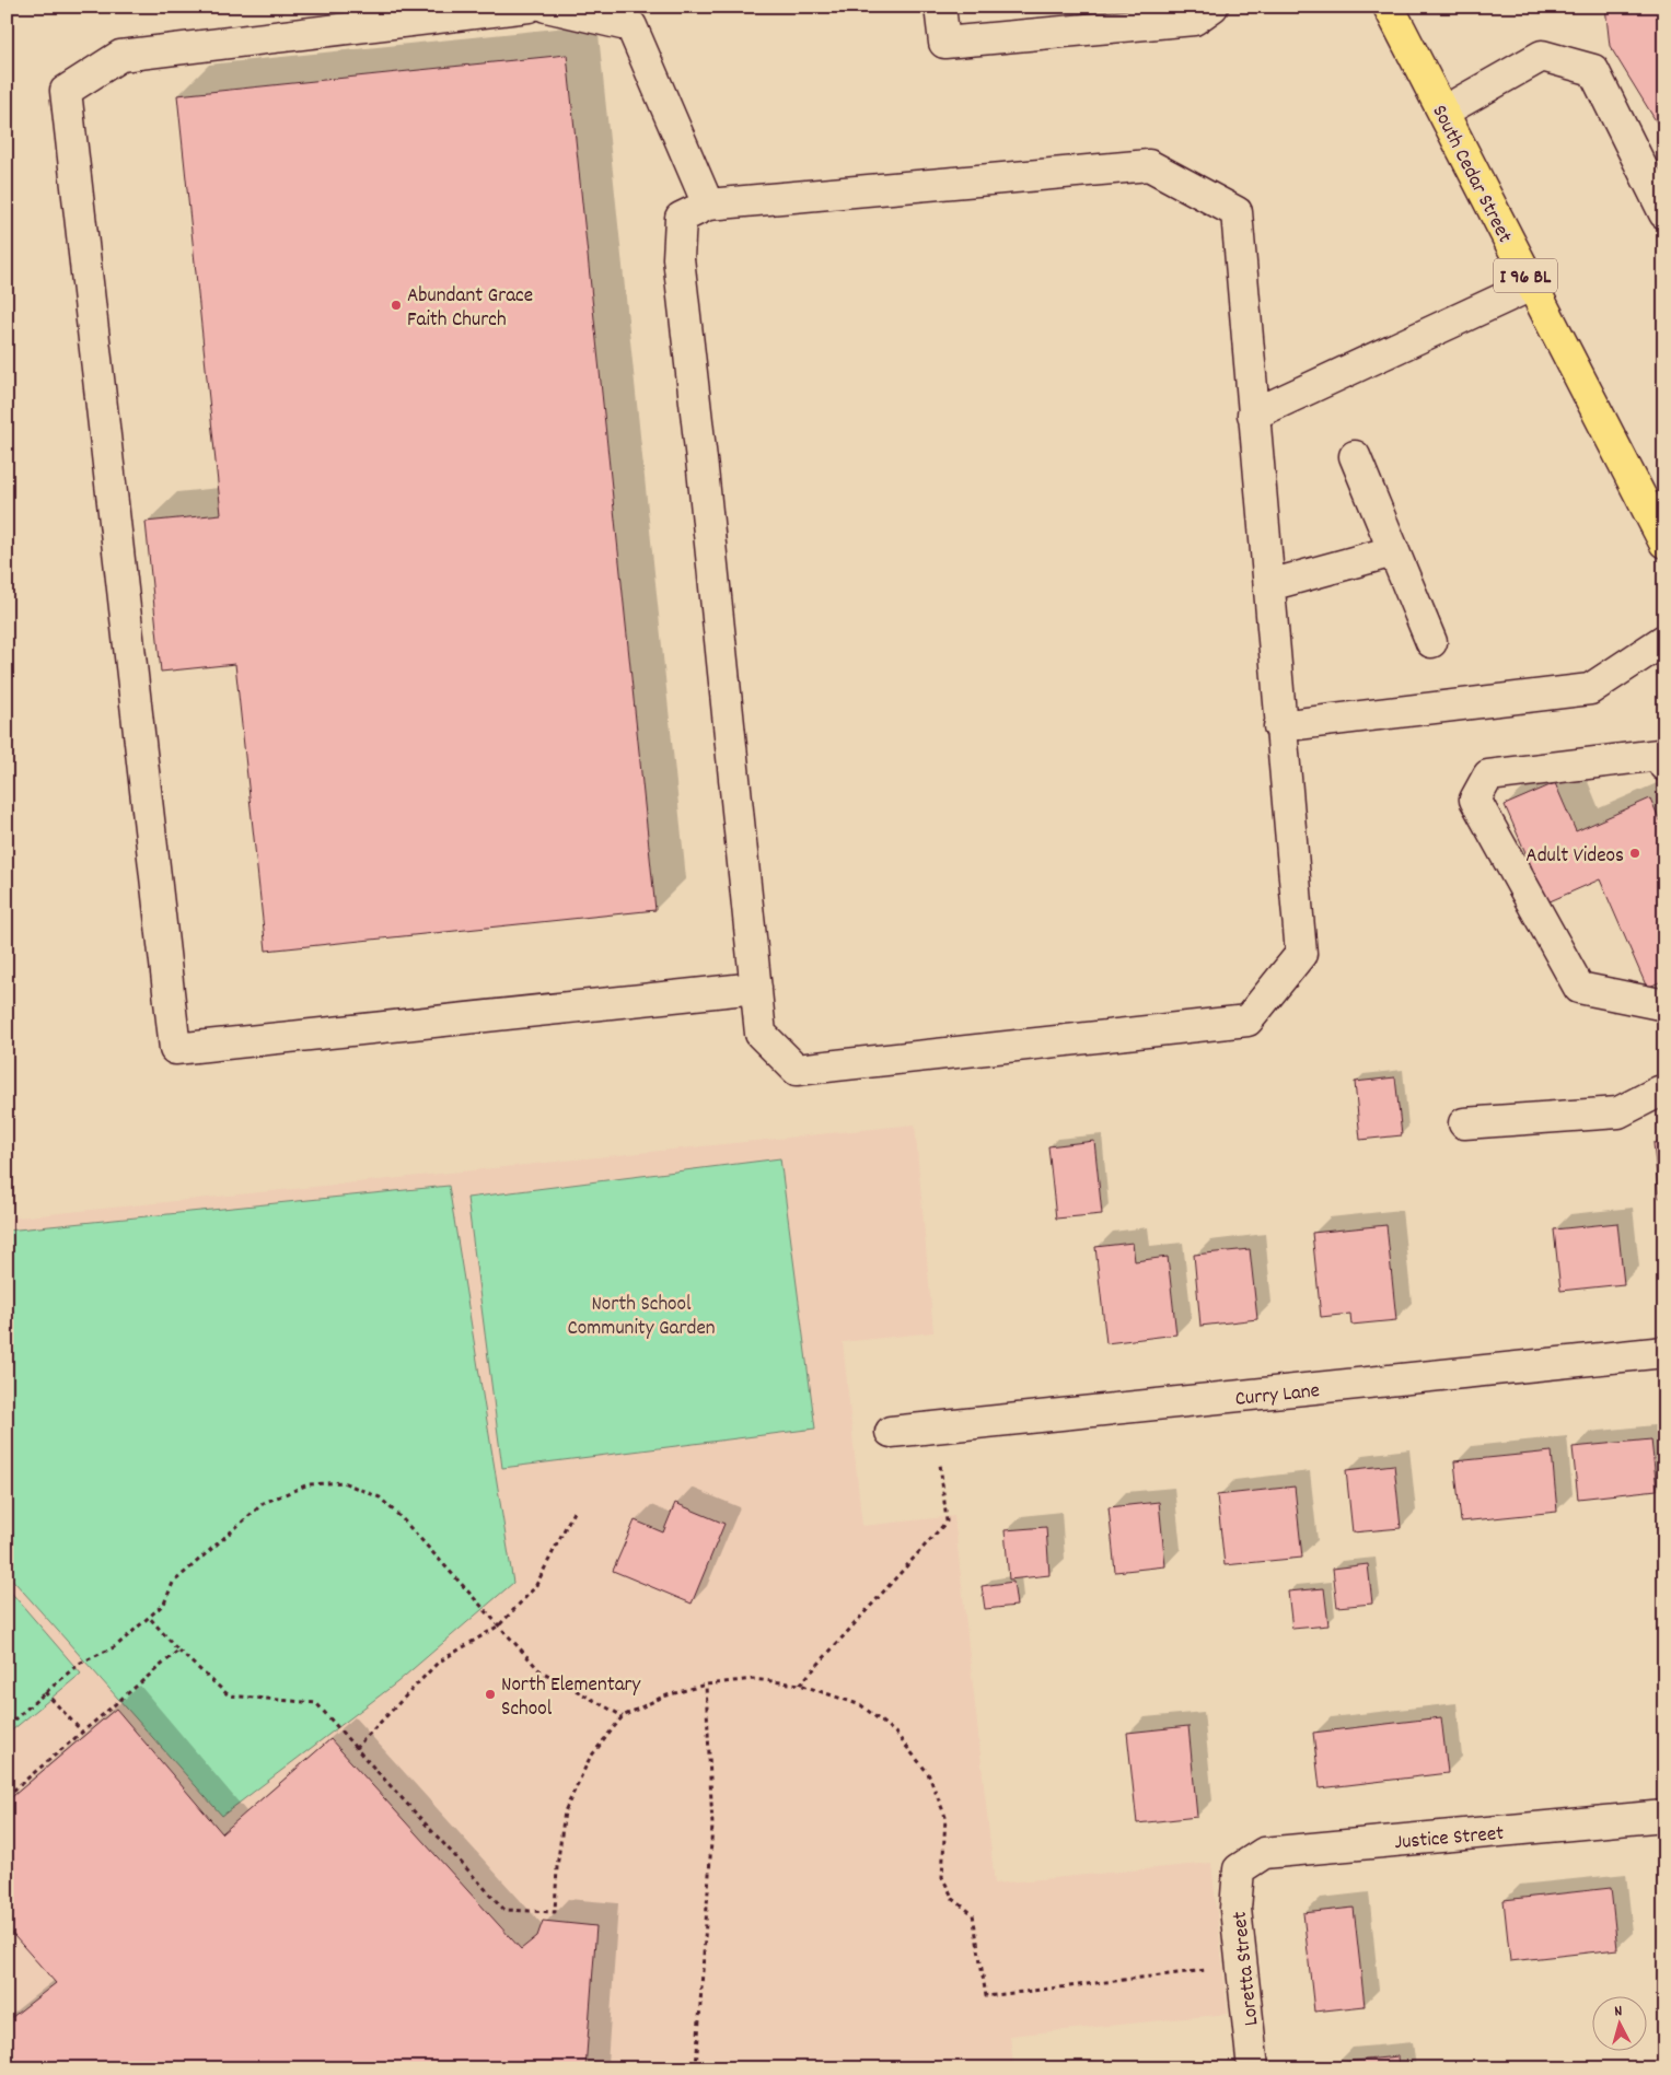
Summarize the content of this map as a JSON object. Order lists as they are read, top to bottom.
{
  "streets": {
    "main road": ["South Cedar Street", "I 96 BL"],
    "street": ["Curry Lane", "Justice Street", "Loretta Street"]
  },
  "crossings": [
    ["Justice Street", "Loretta Street"]
  ],
  "parks": ["North School Community Garden"],
  "places": ["Abundant Grace Faith Church", "Adult Videos", "North Elementary School"],
  "north": "top"
}
